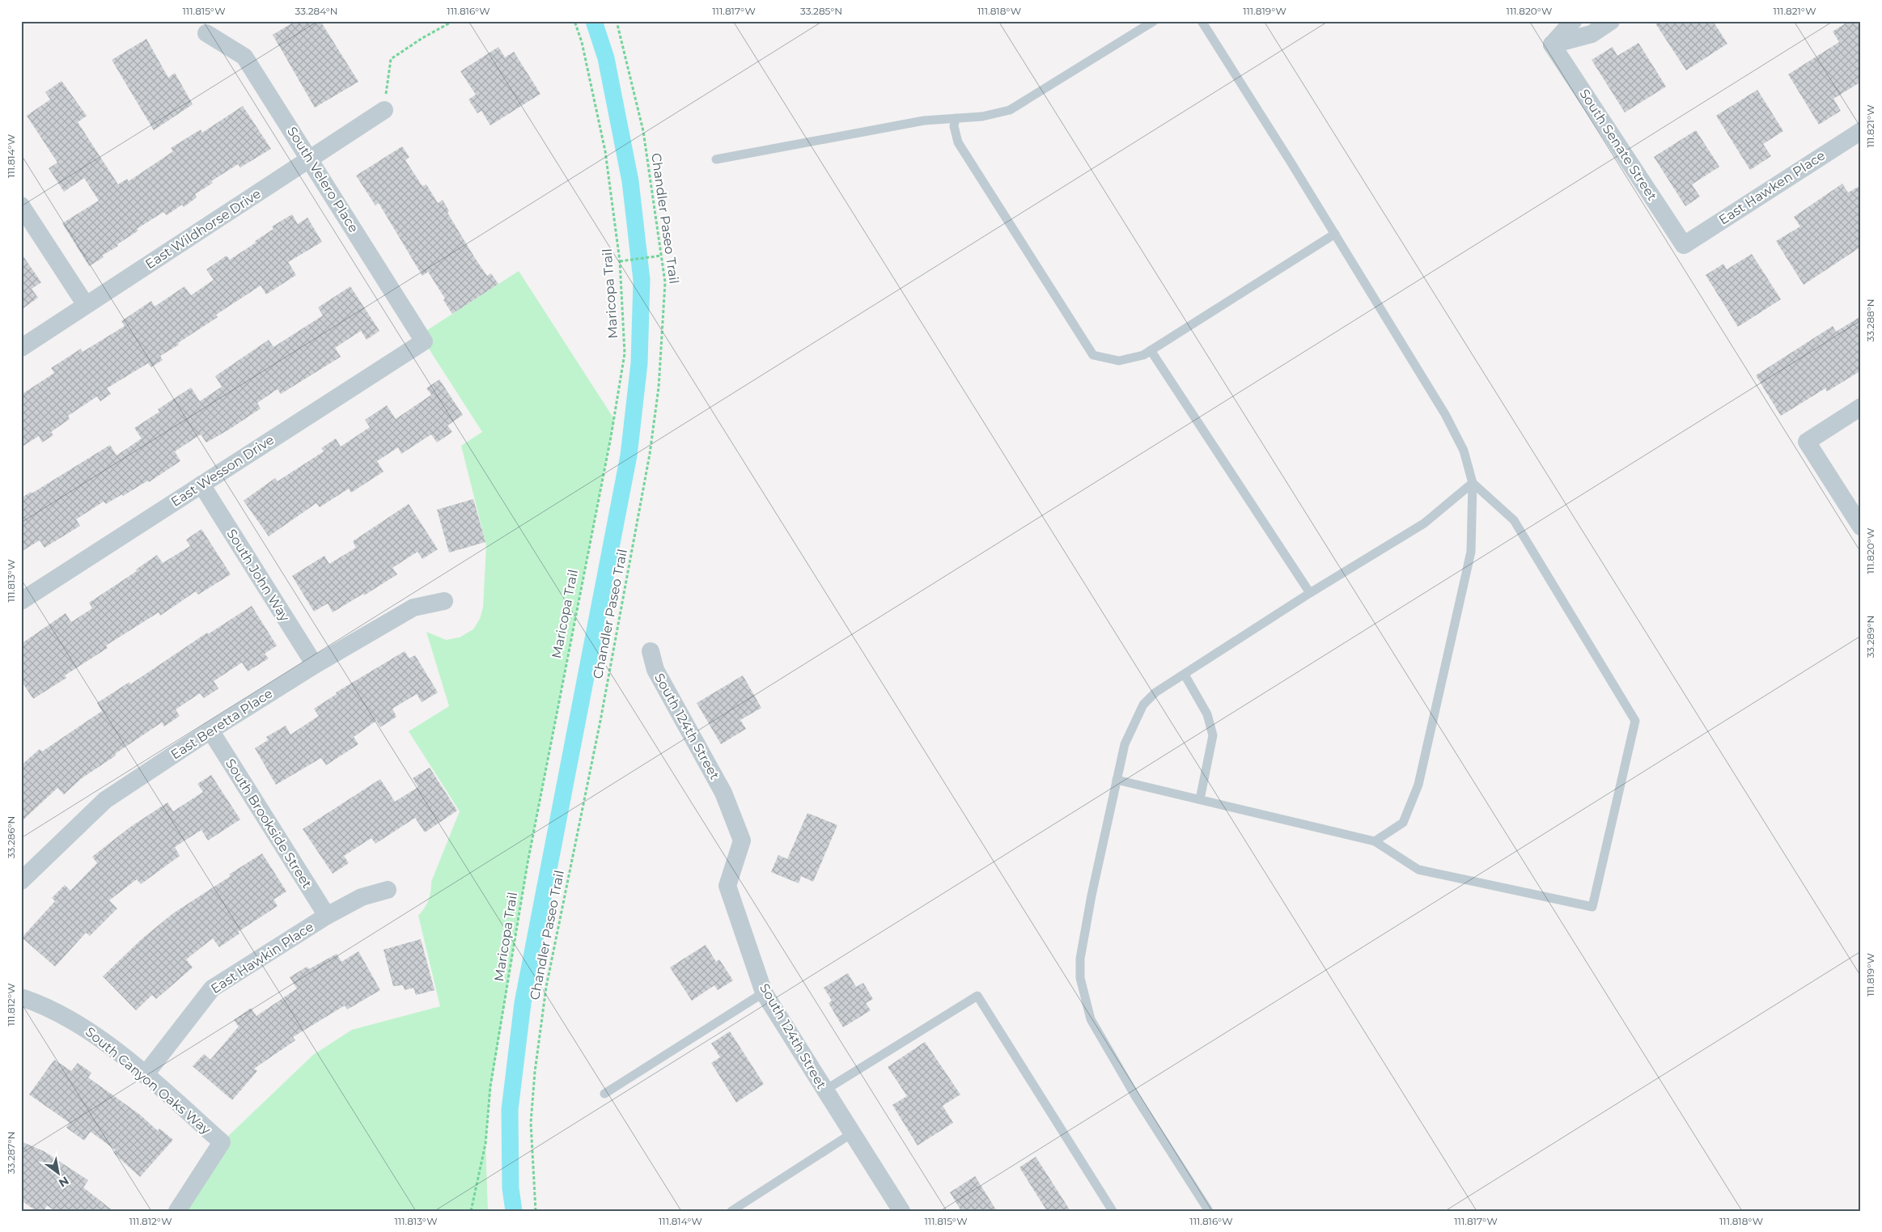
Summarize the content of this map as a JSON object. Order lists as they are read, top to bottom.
{
  "streets": {
    "street": [
      "South Senate Street",
      "South Velero Place",
      "East Hawken Place",
      "East Wildhorse Drive",
      "East Wesson Drive",
      "South John Way",
      "East Beretta Place",
      "South 124th Street",
      "South Brookside Street",
      "East Hawkin Place",
      "South Canyon Oaks Way"
    ],
    "path": ["Chandler Paseo Trail", "Maricopa Trail"]
  },
  "crossings": [
    ["South Senate Street", "East Hawken Place"],
    ["South Velero Place", "East Wildhorse Drive"],
    ["South Velero Place", "East Wesson Drive"],
    ["East Wesson Drive", "South John Way"],
    ["South John Way", "East Beretta Place"],
    ["East Beretta Place", "South Brookside Street"],
    ["South Brookside Street", "East Hawkin Place"],
    ["East Hawkin Place", "South Canyon Oaks Way"]
  ],
  "north": "bottom right",
  "coordinates": [
    "111.815°W",
    "33.284°N",
    "111.816°W",
    "111.817°W",
    "33.285°N",
    "111.818°W",
    "111.819°W",
    "111.820°W",
    "111.821°W",
    "111.814°W",
    "33.288°N",
    "111.813°W",
    "33.289°N",
    "33.286°N",
    "111.812°W",
    "33.287°N"
  ]
}
